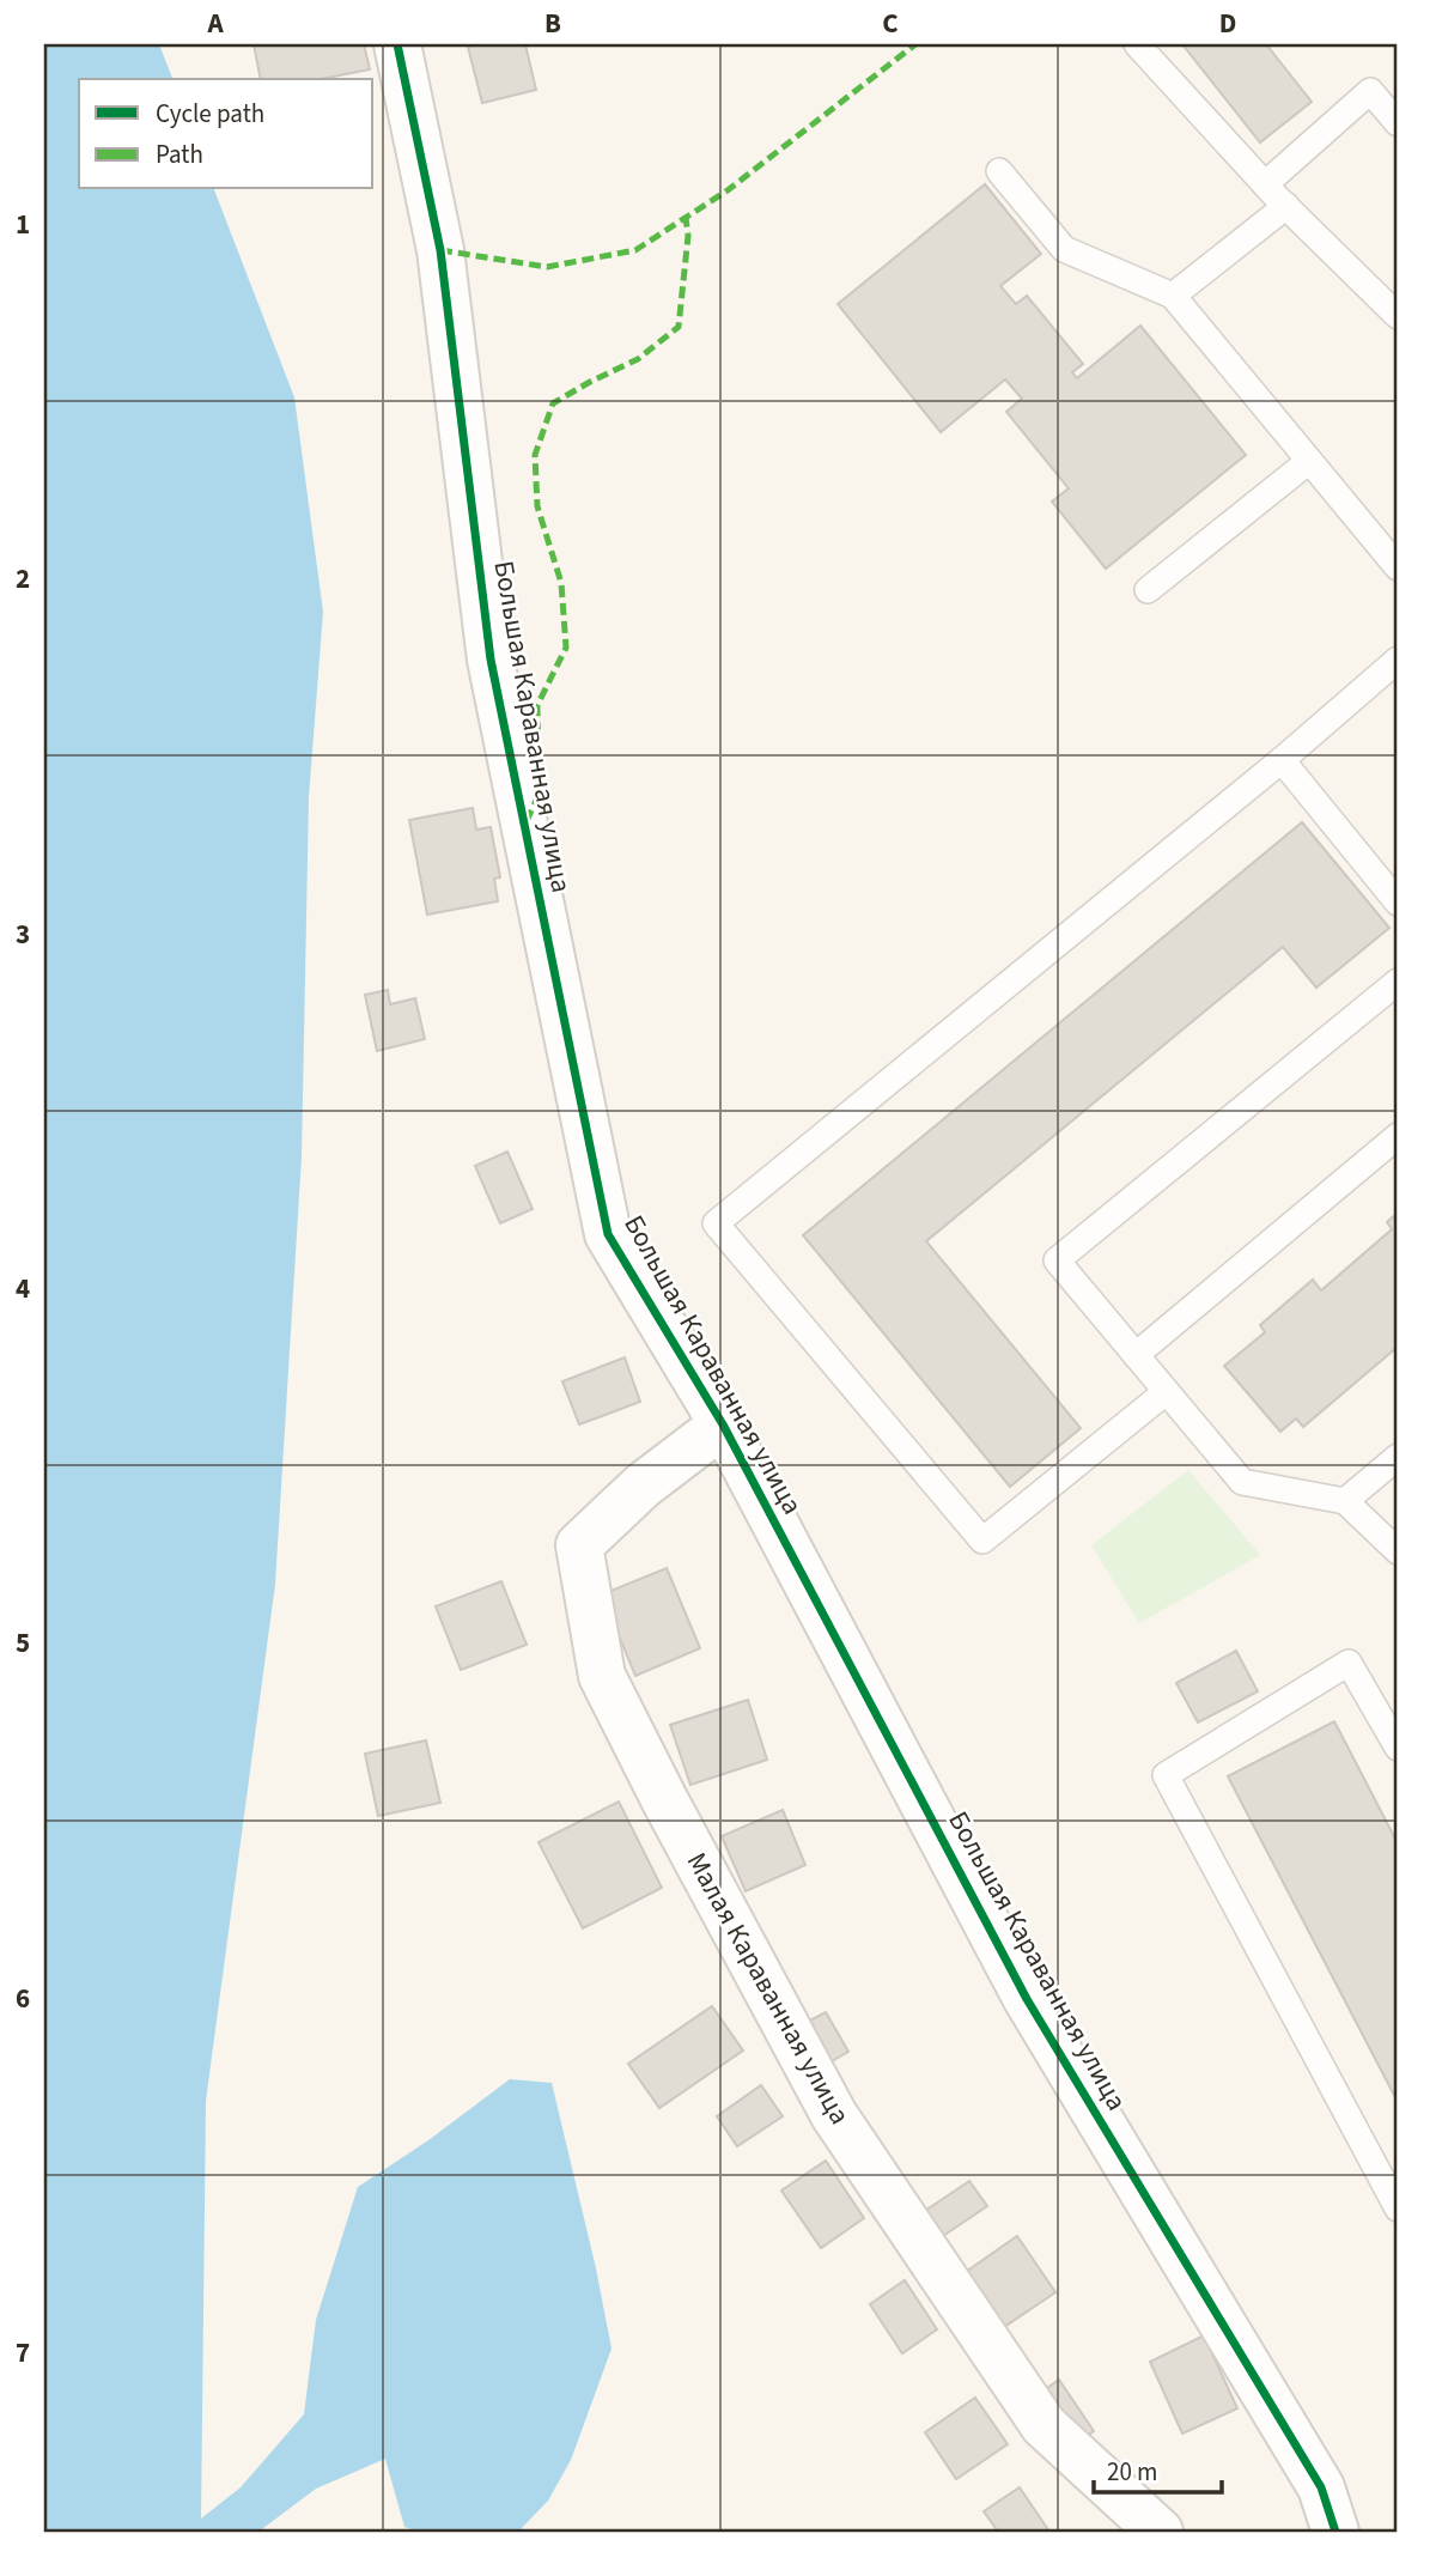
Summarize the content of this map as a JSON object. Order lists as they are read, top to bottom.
{
  "streets": {
    "street": ["Большая Караванная улица", "Малая Караванная улица"]
  },
  "crossings": [
    ["Большая Караванная улица", "Малая Караванная улица"]
  ],
  "legend": ["Cycle path", "Path"],
  "scale_bar": "20 m",
  "grid": {
    "columns": [
      "A",
      "B",
      "C",
      "D"
    ],
    "rows": [
      "1",
      "2",
      "3",
      "4",
      "5",
      "6",
      "7"
    ]
  }
}
